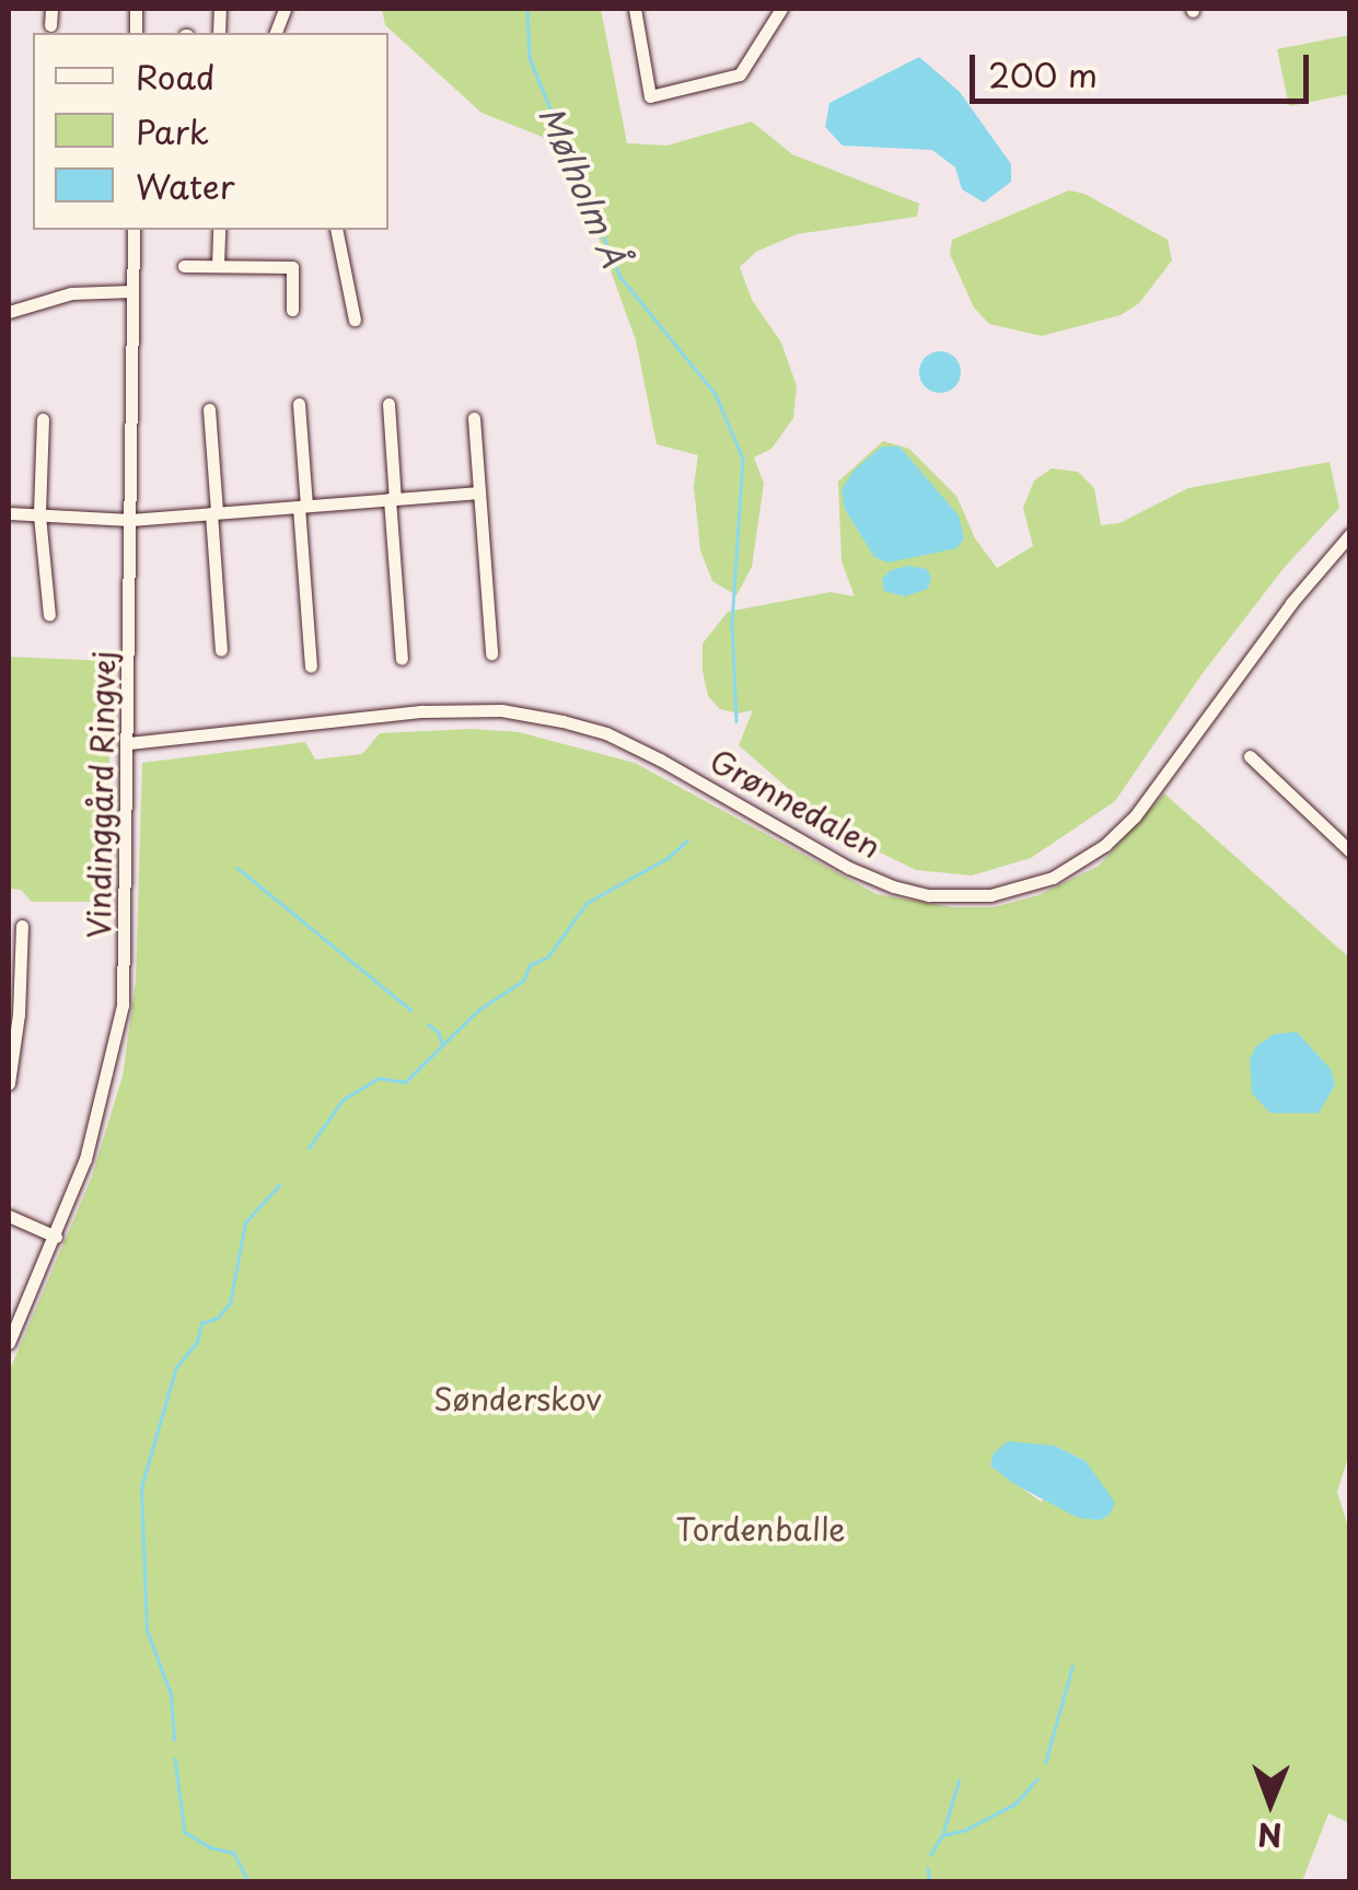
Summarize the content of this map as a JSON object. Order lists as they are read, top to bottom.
{
  "streets": {
    "street": ["Vindinggård Ringvej", "Grønnedalen"]
  },
  "crossings": [
    ["Vindinggård Ringvej", "Grønnedalen"]
  ],
  "water": ["Mølholm Å"],
  "parks": ["Sønderskov", "Tordenballe"],
  "legend": ["Road", "Park", "Water"],
  "scale_bar": "200 m",
  "north": "bottom"
}
